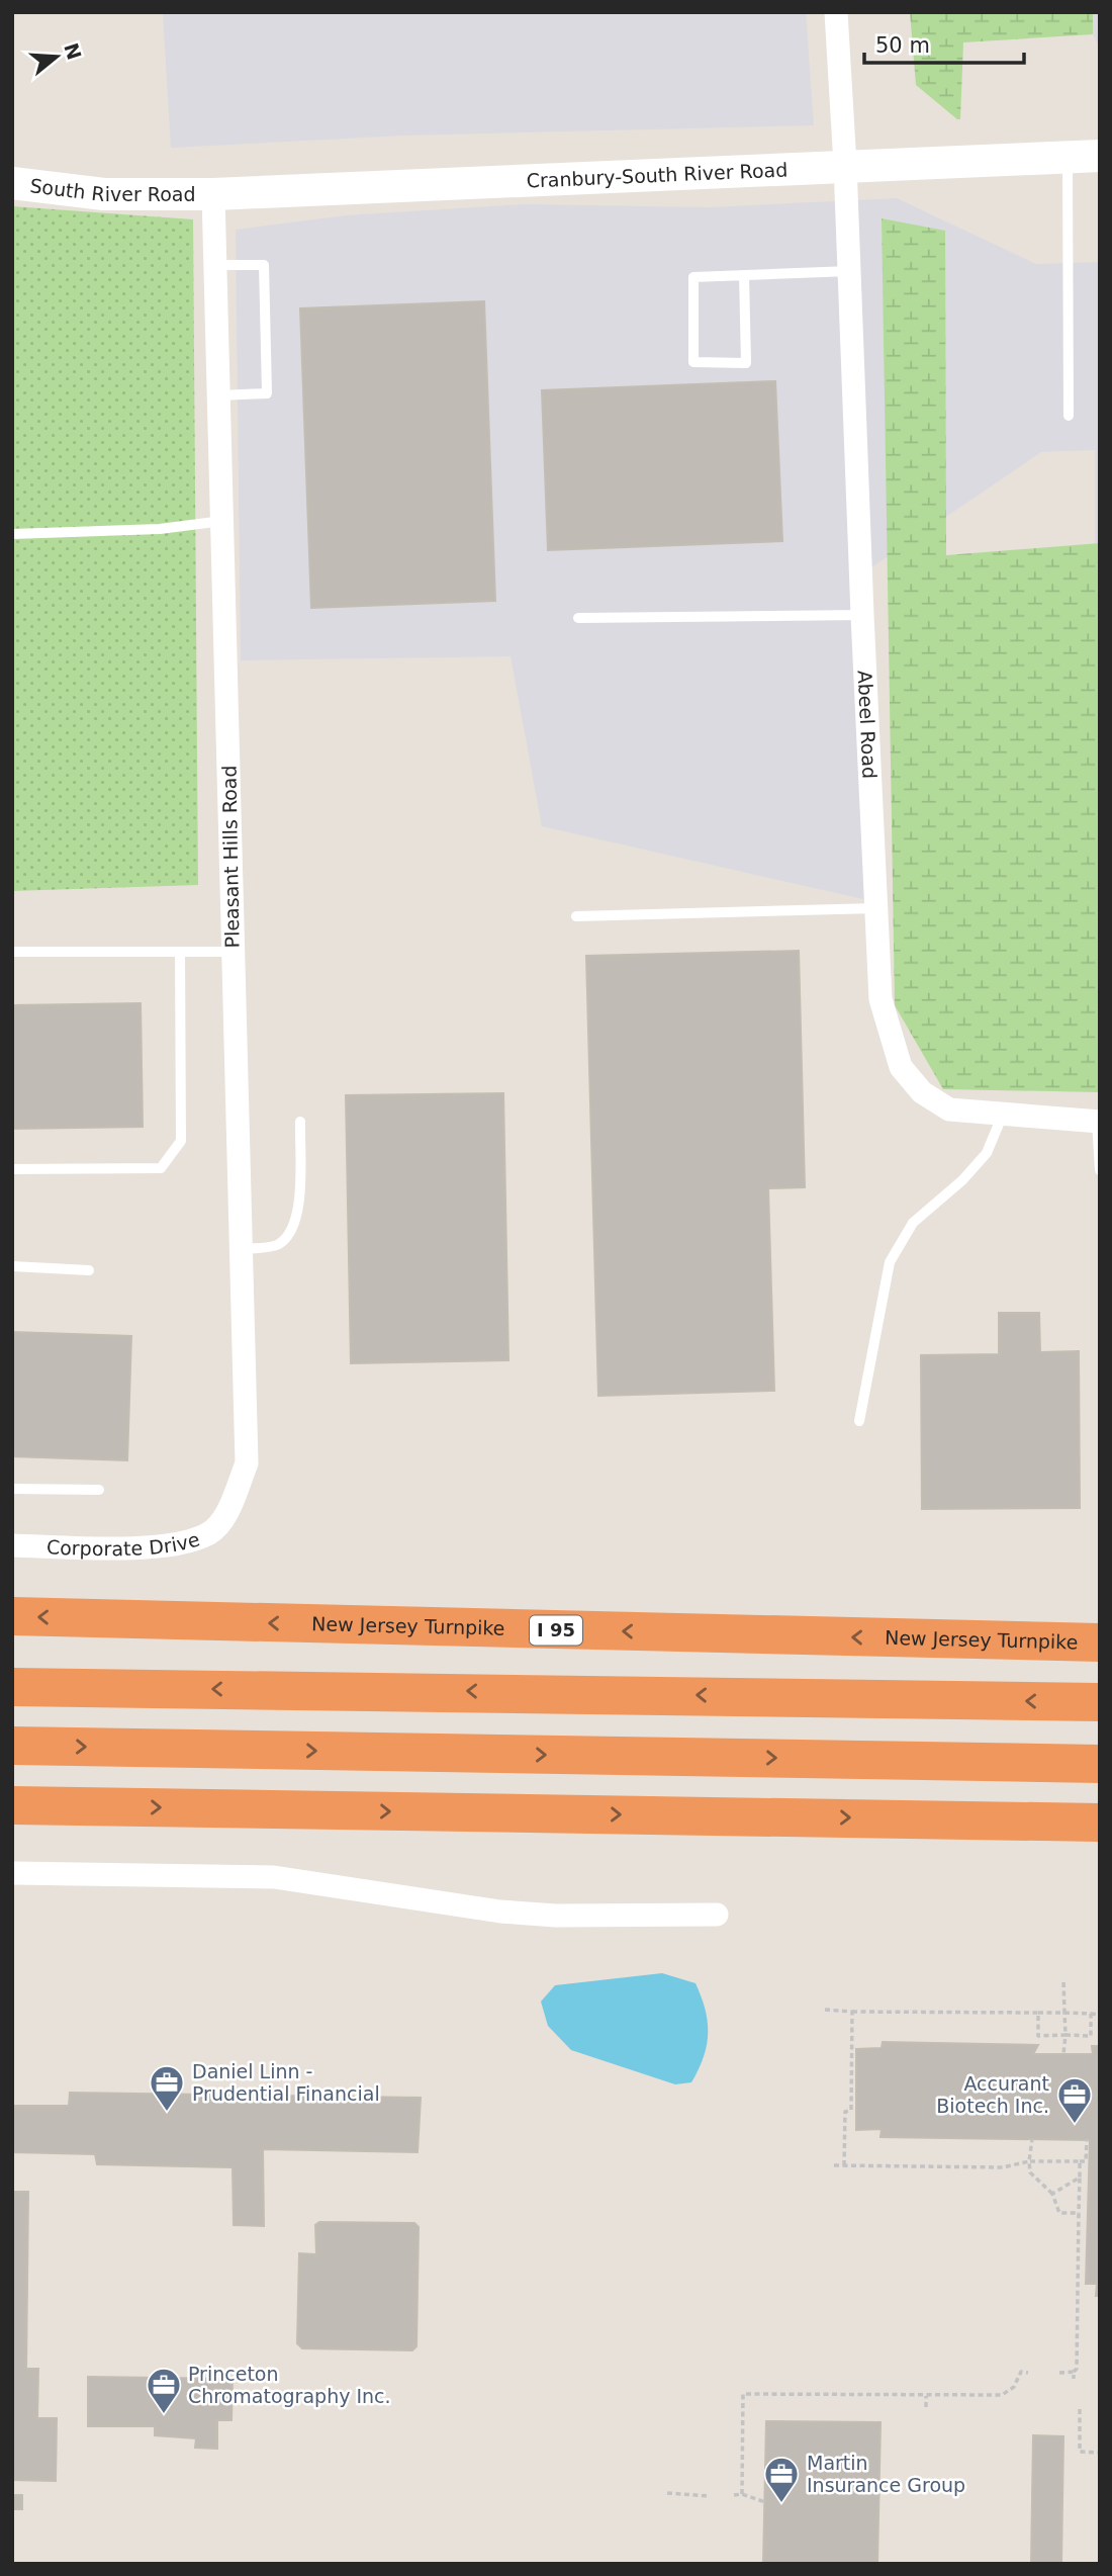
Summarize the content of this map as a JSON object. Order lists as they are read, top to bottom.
{
  "streets": {
    "highway": ["New Jersey Turnpike", "I 95"],
    "main road": ["Cranbury-South River Road", "South River Road"],
    "street": ["Abeel Road", "Pleasant Hills Road", "Corporate Drive"]
  },
  "crossings": [
    ["Cranbury-South River Road", "South River Road"],
    ["Cranbury-South River Road", "Abeel Road"],
    ["Cranbury-South River Road", "Pleasant Hills Road"],
    ["South River Road", "Pleasant Hills Road"],
    ["Pleasant Hills Road", "Corporate Drive"]
  ],
  "places": {
    "office": [
      "Daniel Linn - Prudential Financial",
      "Accurant Biotech Inc.",
      "Princeton Chromatography Inc.",
      "Martin Insurance Group"
    ]
  },
  "scale_bar": "50 m",
  "north": "right"
}
